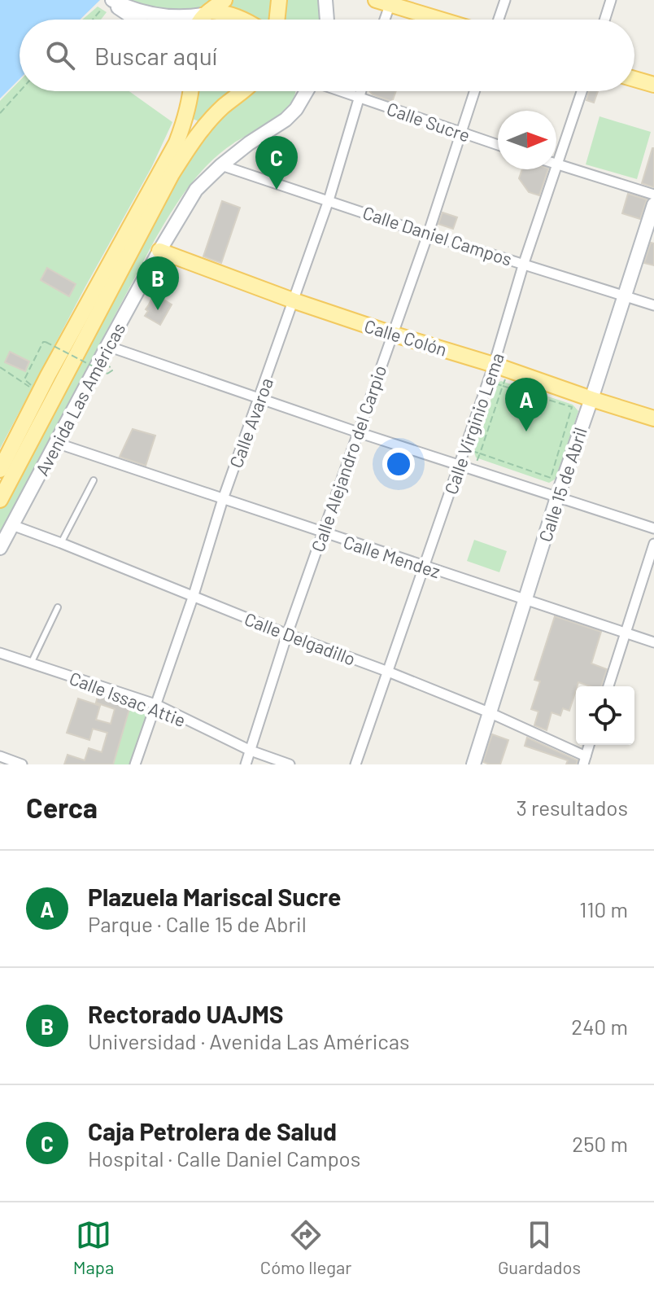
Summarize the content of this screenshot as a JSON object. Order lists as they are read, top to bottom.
{
  "streets": {
    "main road": ["Calle Colón", "Avenida Las Américas"],
    "street": [
      "Calle Sucre",
      "Calle Daniel Campos",
      "Calle Avaroa",
      "Calle Virginio Lema",
      "Calle Alejandro del Carpio",
      "Calle 15 de Abril",
      "Calle Mendez",
      "Calle Delgadillo",
      "Calle Issac Attie"
    ]
  },
  "crossings": [
    ["Calle Sucre", "Calle Avaroa"],
    ["Calle Sucre", "Calle Alejandro del Carpio"],
    ["Calle Daniel Campos", "Avenida Las Américas"],
    ["Calle Daniel Campos", "Calle Avaroa"],
    ["Calle Daniel Campos", "Calle Virginio Lema"],
    ["Calle Daniel Campos", "Calle Alejandro del Carpio"],
    ["Calle Daniel Campos", "Calle 15 de Abril"],
    ["Calle Colón", "Avenida Las Américas"],
    ["Calle Colón", "Calle Avaroa"],
    ["Calle Colón", "Calle Virginio Lema"],
    ["Calle Colón", "Calle Alejandro del Carpio"],
    ["Calle Colón", "Calle 15 de Abril"],
    ["Avenida Las Américas", "Calle Mendez"],
    ["Avenida Las Américas", "Calle Delgadillo"],
    ["Calle Avaroa", "Calle Mendez"],
    ["Calle Avaroa", "Calle Delgadillo"],
    ["Calle Avaroa", "Calle Issac Attie"],
    ["Calle Virginio Lema", "Calle Mendez"],
    ["Calle Virginio Lema", "Calle Delgadillo"],
    ["Calle Alejandro del Carpio", "Calle Mendez"],
    ["Calle Alejandro del Carpio", "Calle Delgadillo"],
    ["Calle Alejandro del Carpio", "Calle Issac Attie"],
    ["Calle 15 de Abril", "Calle Mendez"],
    ["Calle 15 de Abril", "Calle Delgadillo"]
  ],
  "north": "right",
  "page": {
    "search": "Buscar aquí",
    "pins": ["C", "B", "A"],
    "heading": ["Cerca", "3 resultados"],
    "list": [
      {
        "mark": "A",
        "name": "Plazuela Mariscal Sucre",
        "note": "Parque · Calle 15 de Abril",
        "value": "110 m"
      },
      {
        "mark": "B",
        "name": "Rectorado UAJMS",
        "note": "Universidad · Avenida Las Américas",
        "value": "240 m"
      },
      {
        "mark": "C",
        "name": "Caja Petrolera de Salud",
        "note": "Hospital · Calle Daniel Campos",
        "value": "250 m"
      }
    ],
    "nav": ["Mapa", "Cómo llegar", "Guardados"]
  }
}
